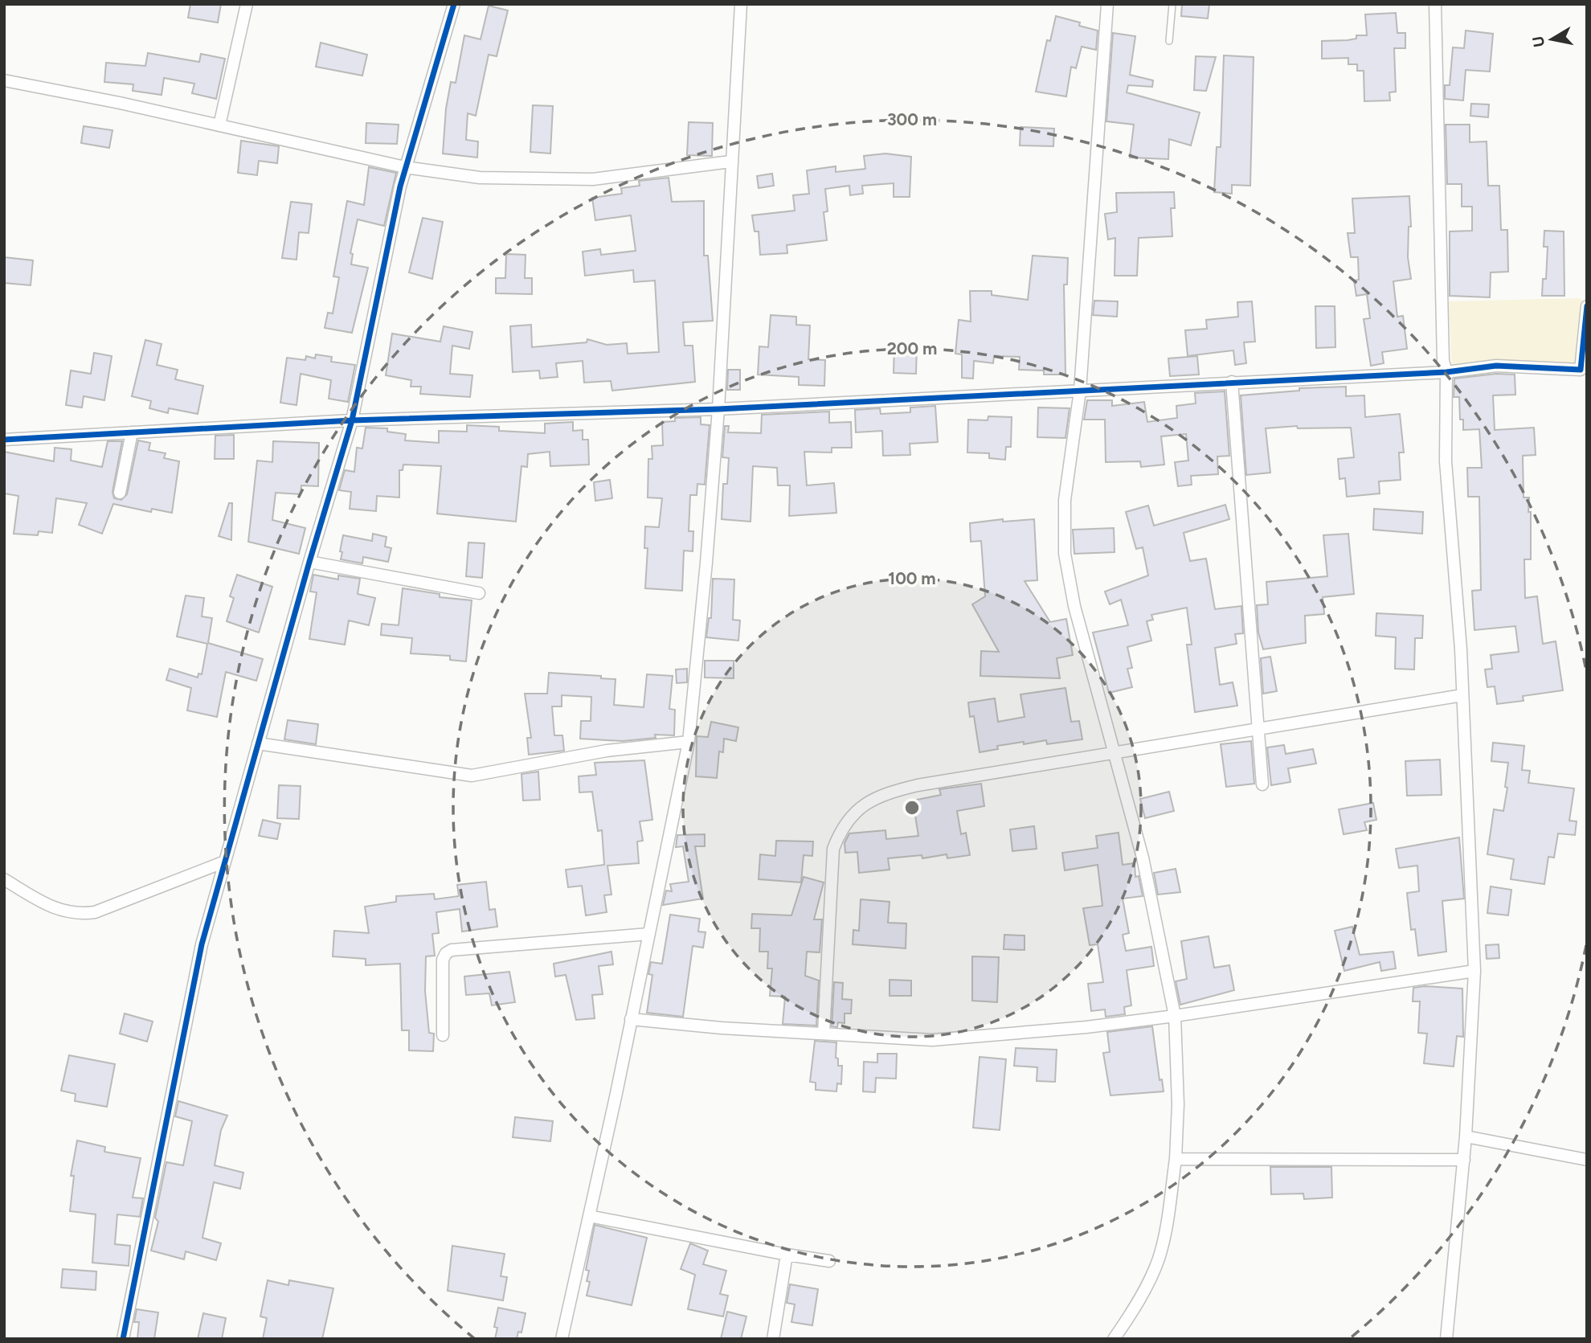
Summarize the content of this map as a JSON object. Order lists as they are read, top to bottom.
{
  "north": "left",
  "rings": ["300 m", "200 m", "100 m"]
}
